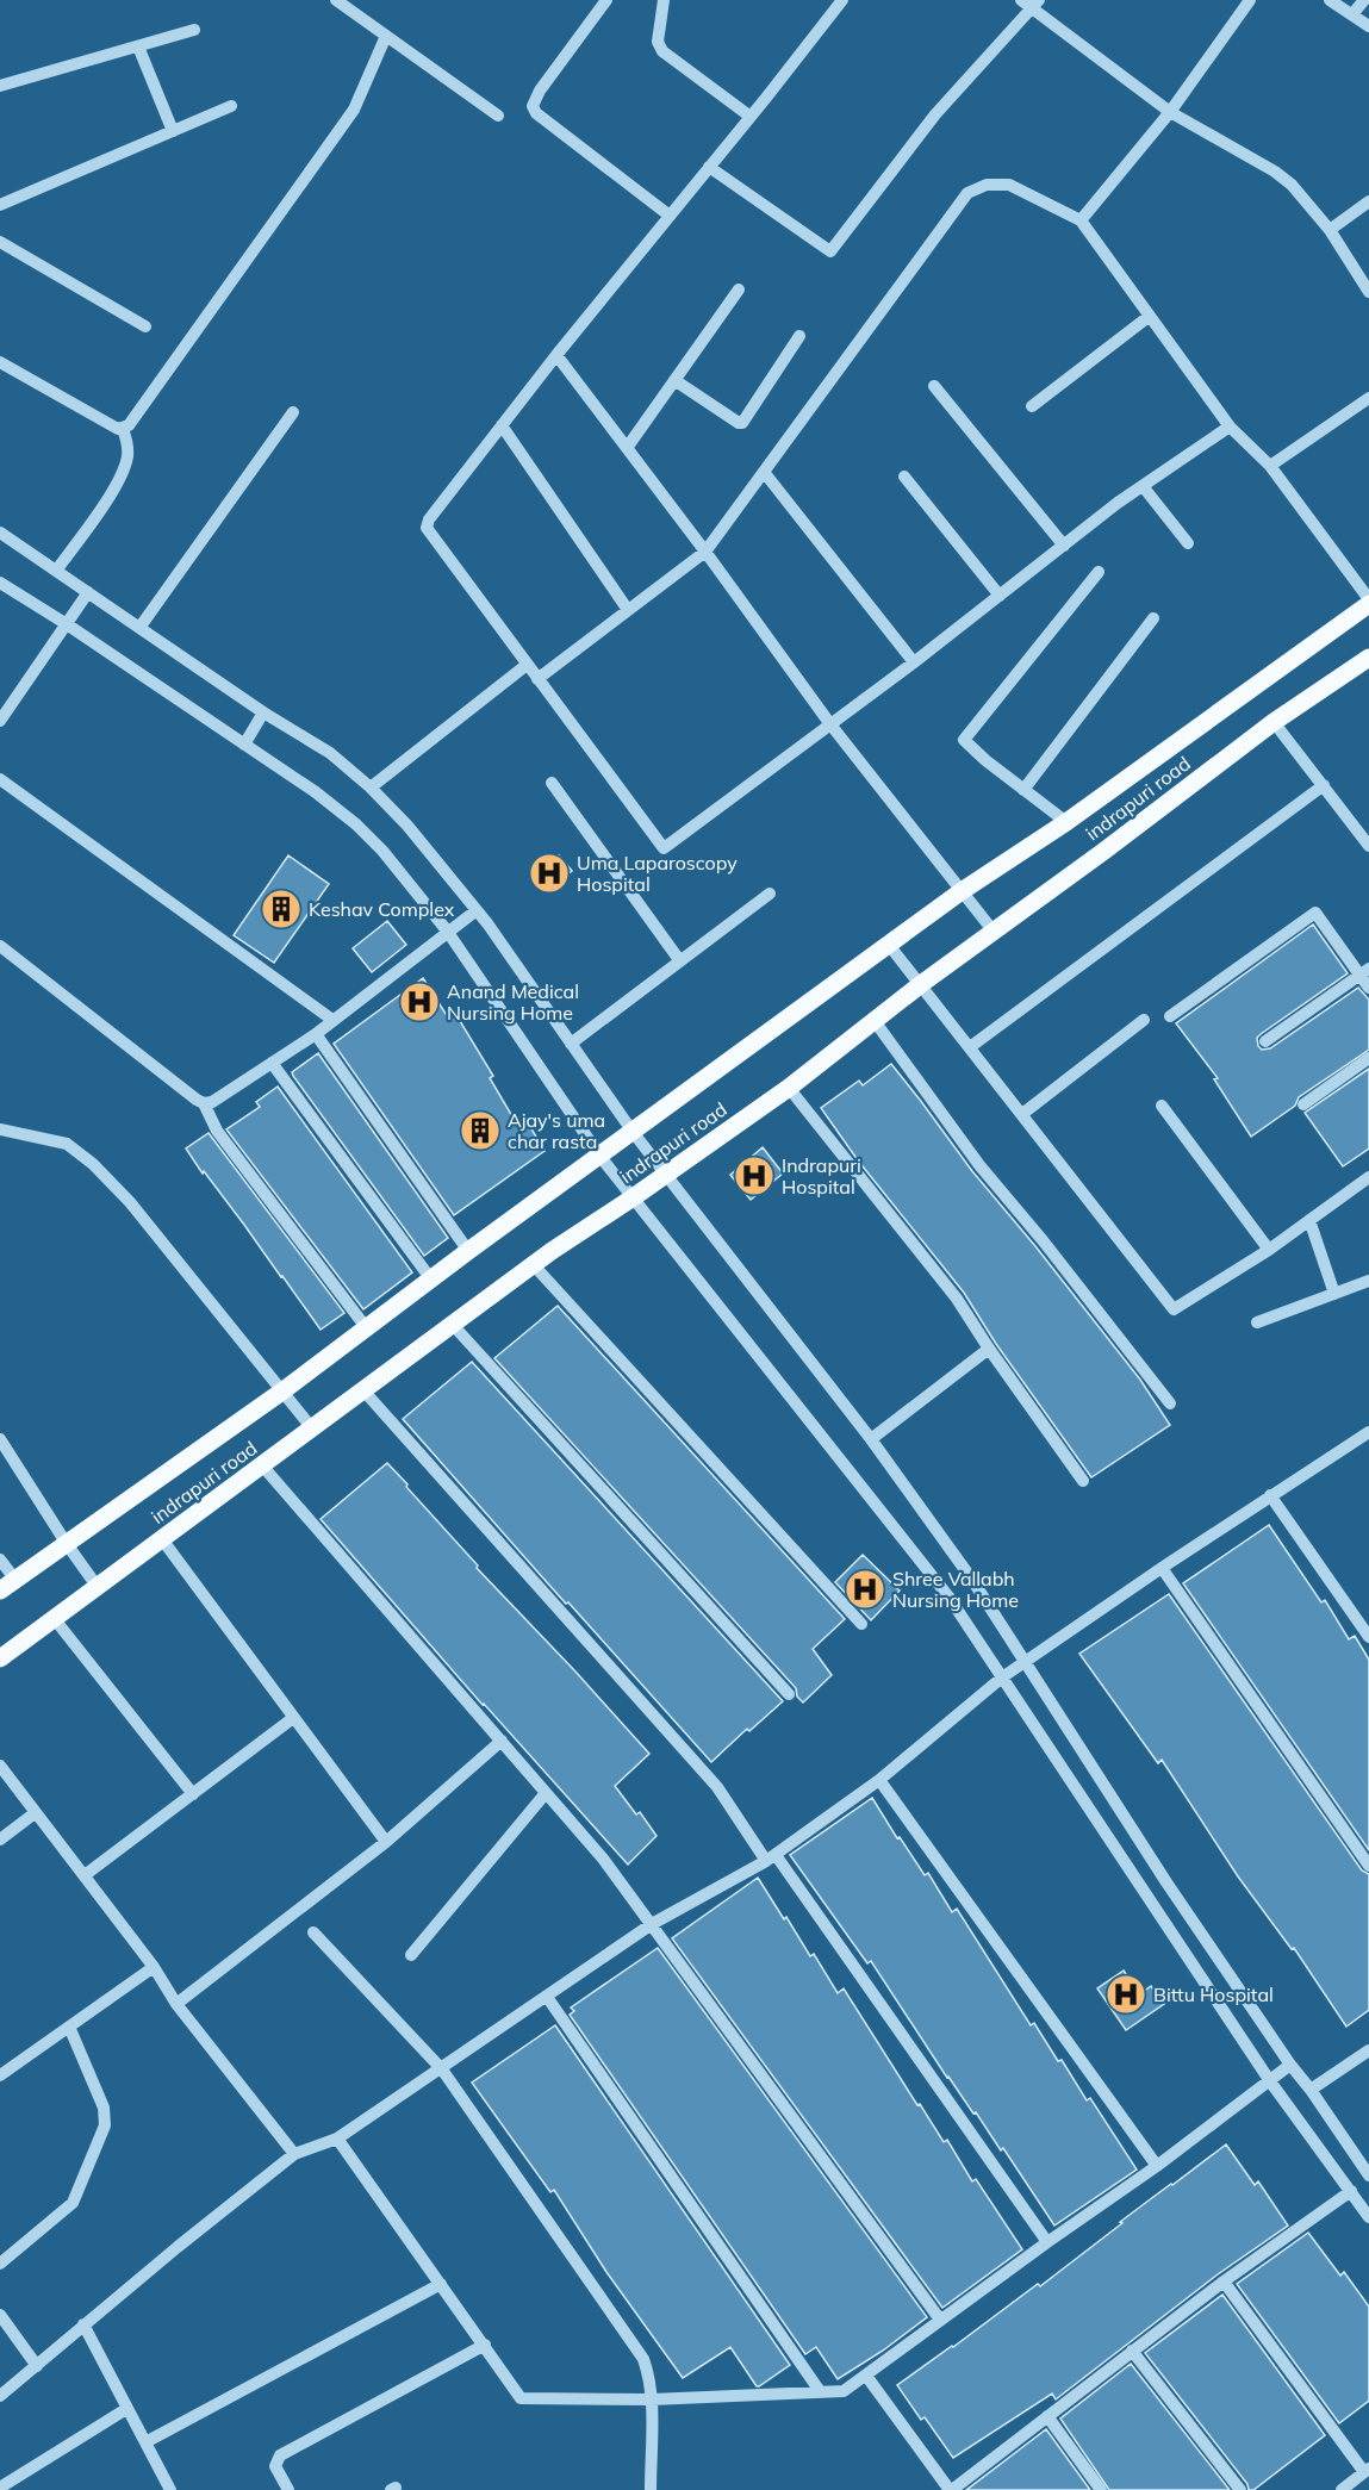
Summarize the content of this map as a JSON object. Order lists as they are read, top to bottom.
{
  "streets": {
    "main road": ["indrapuri road"]
  },
  "places": {
    "hospital": [
      "Uma Laparoscopy Hospital",
      "Anand Medical Nursing Home",
      "Indrapuri Hospital",
      "Shree Vallabh Nursing Home",
      "Bittu Hospital"
    ],
    "building": ["Keshav Complex", "Ajay's uma char rasta"]
  }
}
